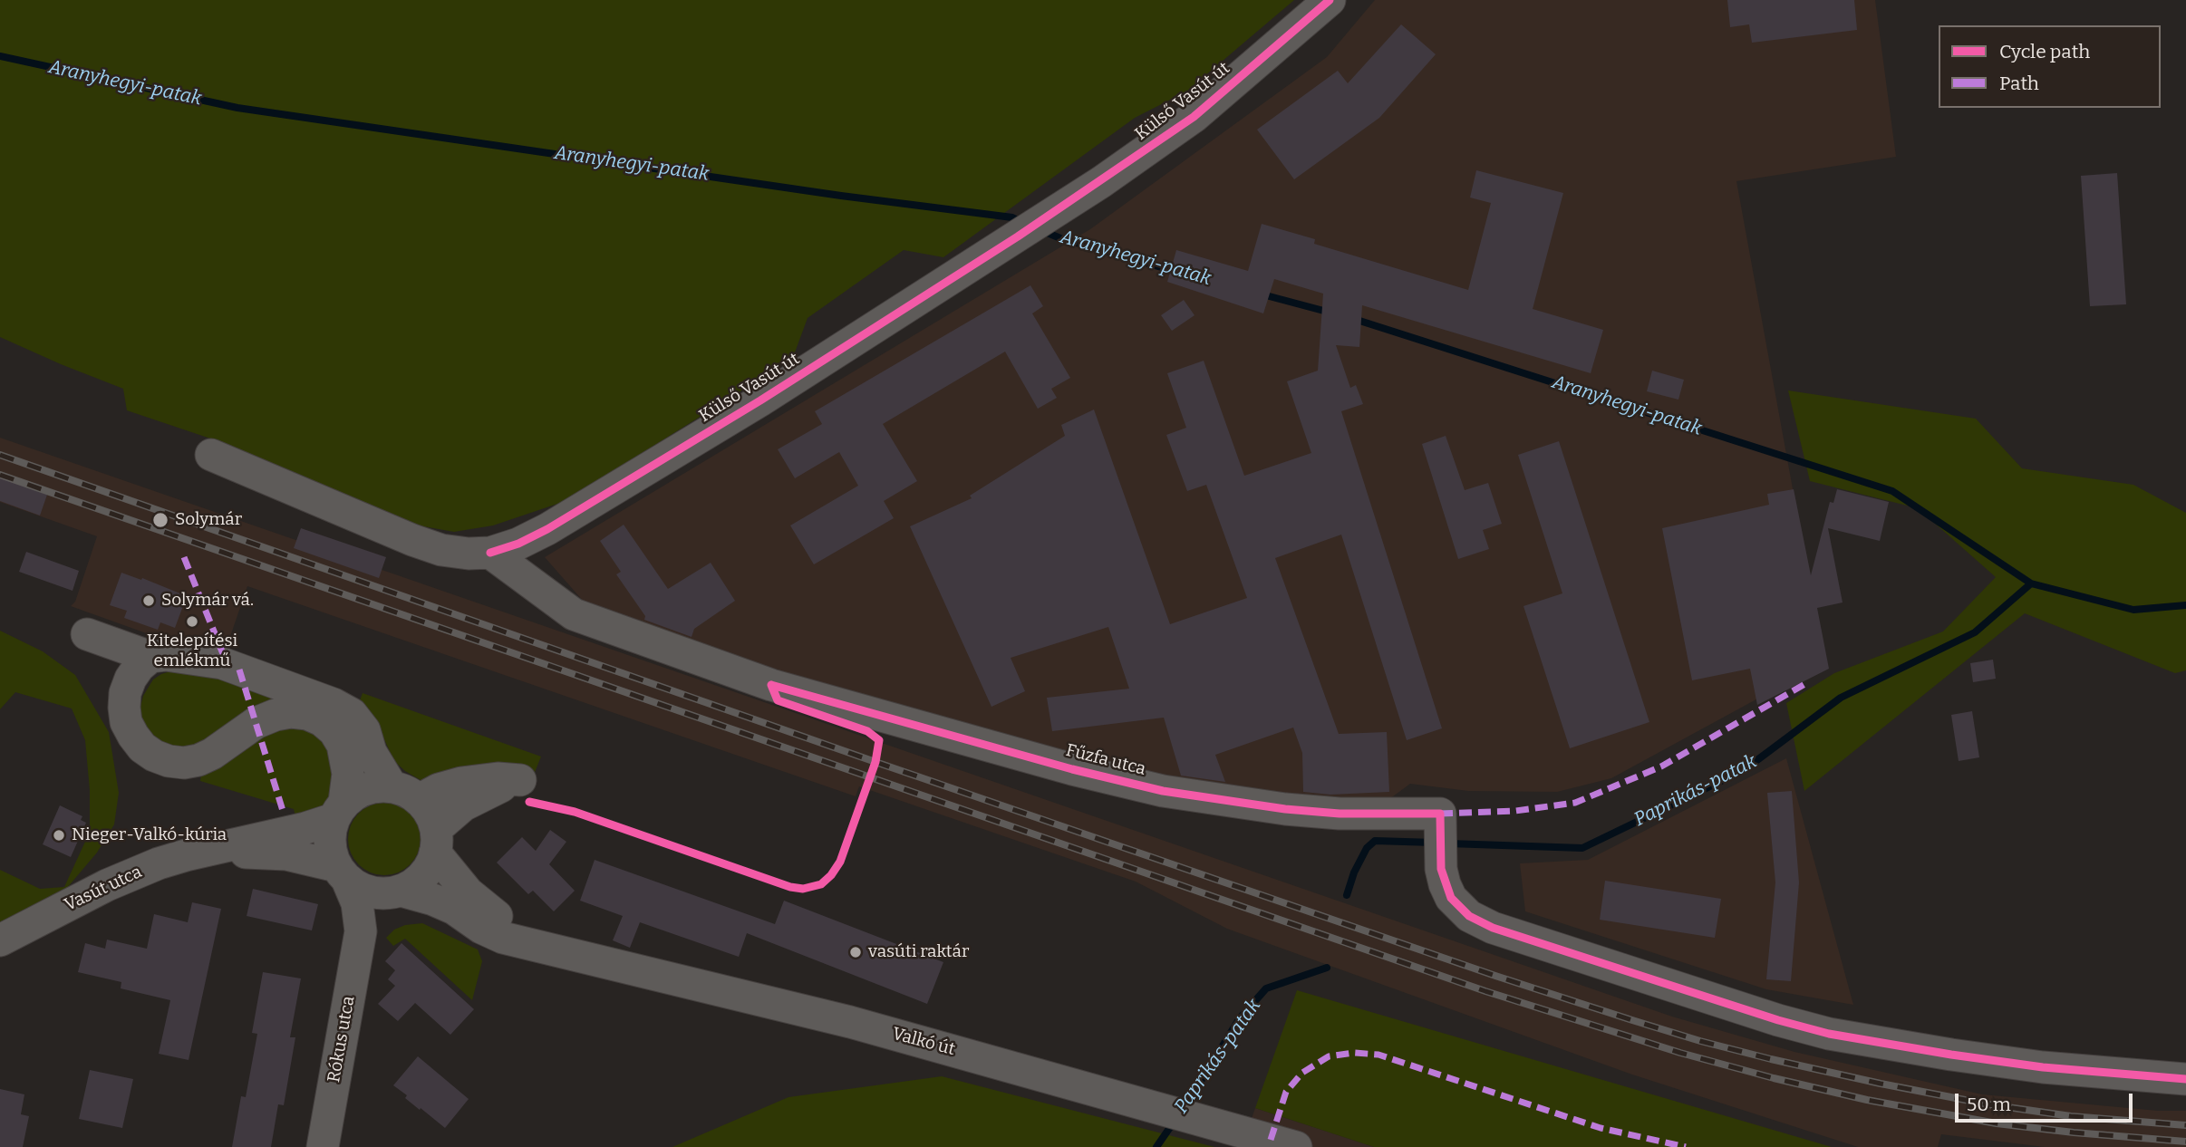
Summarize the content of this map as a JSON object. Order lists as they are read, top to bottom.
{
  "streets": {
    "street": [
      "Külső Vasút út",
      "Fűzfa utca",
      "Vasút utca",
      "Rókus utca",
      "Valkó út"
    ]
  },
  "crossings": [
    ["Külső Vasút út", "Fűzfa utca"],
    ["Vasút utca", "Rókus utca"],
    ["Vasút utca", "Valkó út"],
    ["Rókus utca", "Valkó út"]
  ],
  "water": ["Aranyhegyi-patak", "Paprikás-patak"],
  "places": [
    "Solymár",
    "Solymár vá.",
    "Kitelepítési emlékmű",
    "Nieger-Valkó-kúria",
    "vasúti raktár"
  ],
  "legend": ["Cycle path", "Path"],
  "scale_bar": "50 m"
}
